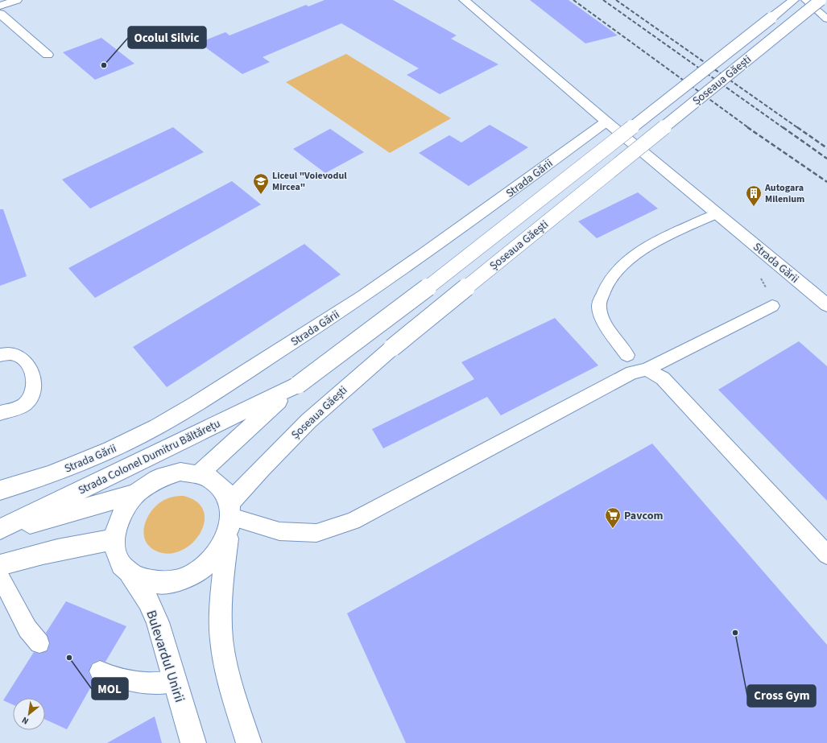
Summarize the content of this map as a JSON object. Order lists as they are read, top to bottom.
{
  "streets": {
    "main road": [
      "Șoseaua Găești",
      "Strada Gării",
      "Strada Colonel Dumitru Băltărețu",
      "Bulevardul Unirii"
    ]
  },
  "crossings": [
    ["Șoseaua Găești", "Strada Colonel Dumitru Băltărețu"],
    ["Șoseaua Găești", "Bulevardul Unirii"]
  ],
  "places": {
    "other": ["Ocolul Silvic", "Cross Gym", "MOL"],
    "school or university": ["Liceul \"Voievodul Mircea\""],
    "building": ["Autogara Milenium"],
    "supermarket": ["Pavcom"]
  },
  "north": "bottom left"
}
